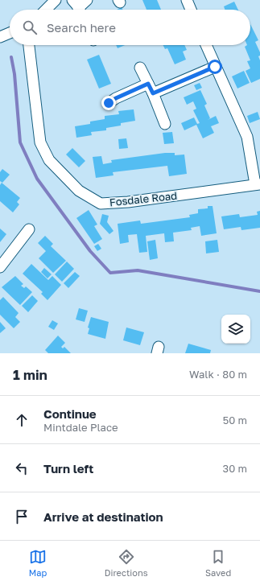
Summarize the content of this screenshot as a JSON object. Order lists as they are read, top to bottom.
{
  "streets": {
    "street": ["Fosdale Road"]
  },
  "page": {
    "search": "Search here",
    "heading": ["1 min", "Walk · 80 m"],
    "list": [
      ["Continue", "Mintdale Place", "50 m"],
      ["Turn left", "30 m"],
      "Arrive at destination"
    ],
    "nav": ["Map", "Directions", "Saved"]
  }
}
